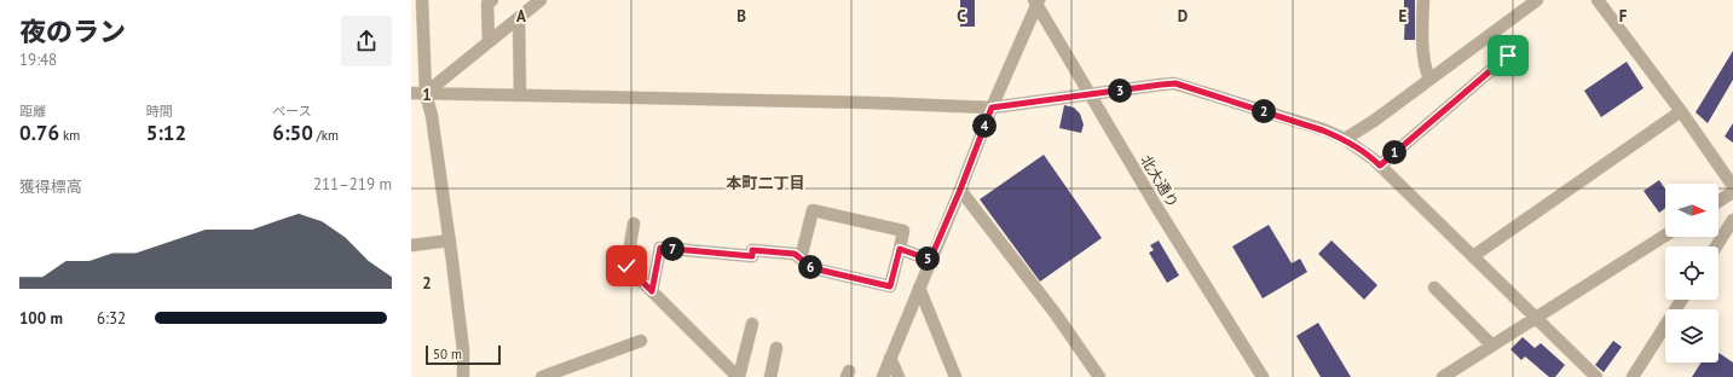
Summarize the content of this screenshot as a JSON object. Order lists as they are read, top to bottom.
{
  "streets": {
    "street": ["北大通り"]
  },
  "districts": ["本町二丁目"],
  "scale_bar": "50 m",
  "north": "right",
  "page": {
    "heading": ["夜のラン", "19:48"],
    "pins": [
      "3",
      "2",
      "4",
      "1",
      "7",
      "5",
      "6"
    ],
    "stats": [
      ["距離", "0.76 km"],
      ["時間", "5:12"],
      ["ペース", "6:50 /km"]
    ],
    "chart": ["獲得標高", "211–219 m"],
    "list": [
      {
        "name": "100 m",
        "note": "6:32"
      }
    ],
    "scale": "50 m"
  },
  "grid": {
    "columns": [
      "A",
      "B",
      "C",
      "D",
      "E",
      "F"
    ],
    "rows": ["1", "2"]
  }
}
